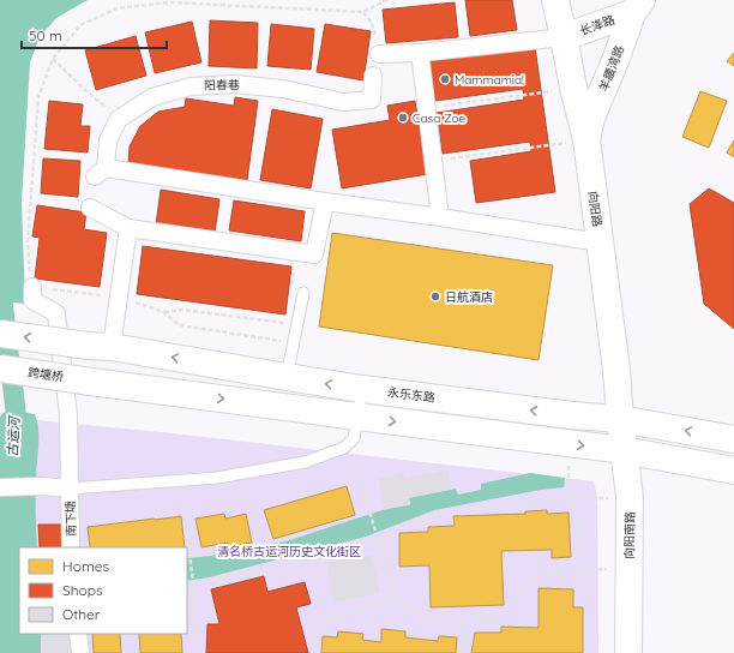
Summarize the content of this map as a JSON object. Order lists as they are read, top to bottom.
{
  "streets": {
    "main road": [
      "长洚路",
      "羊腰湾路",
      "向阳路",
      "跨塘桥",
      "永乐东路",
      "向阳南路"
    ],
    "street": ["阳春巷", "南下塘"]
  },
  "crossings": [
    ["长洚路", "羊腰湾路"],
    ["长洚路", "向阳路"],
    ["羊腰湾路", "向阳路"],
    ["向阳路", "永乐东路"],
    ["向阳路", "向阳南路"],
    ["永乐东路", "向阳南路"]
  ],
  "one_way": ["跨塘桥"],
  "water": ["古运河"],
  "parks": ["清名桥古运河历史文化街区"],
  "places": ["Mammamia!", "Casa Zoe", "日航酒店"],
  "legend": ["Homes", "Shops", "Other"],
  "scale_bar": "50 m"
}
